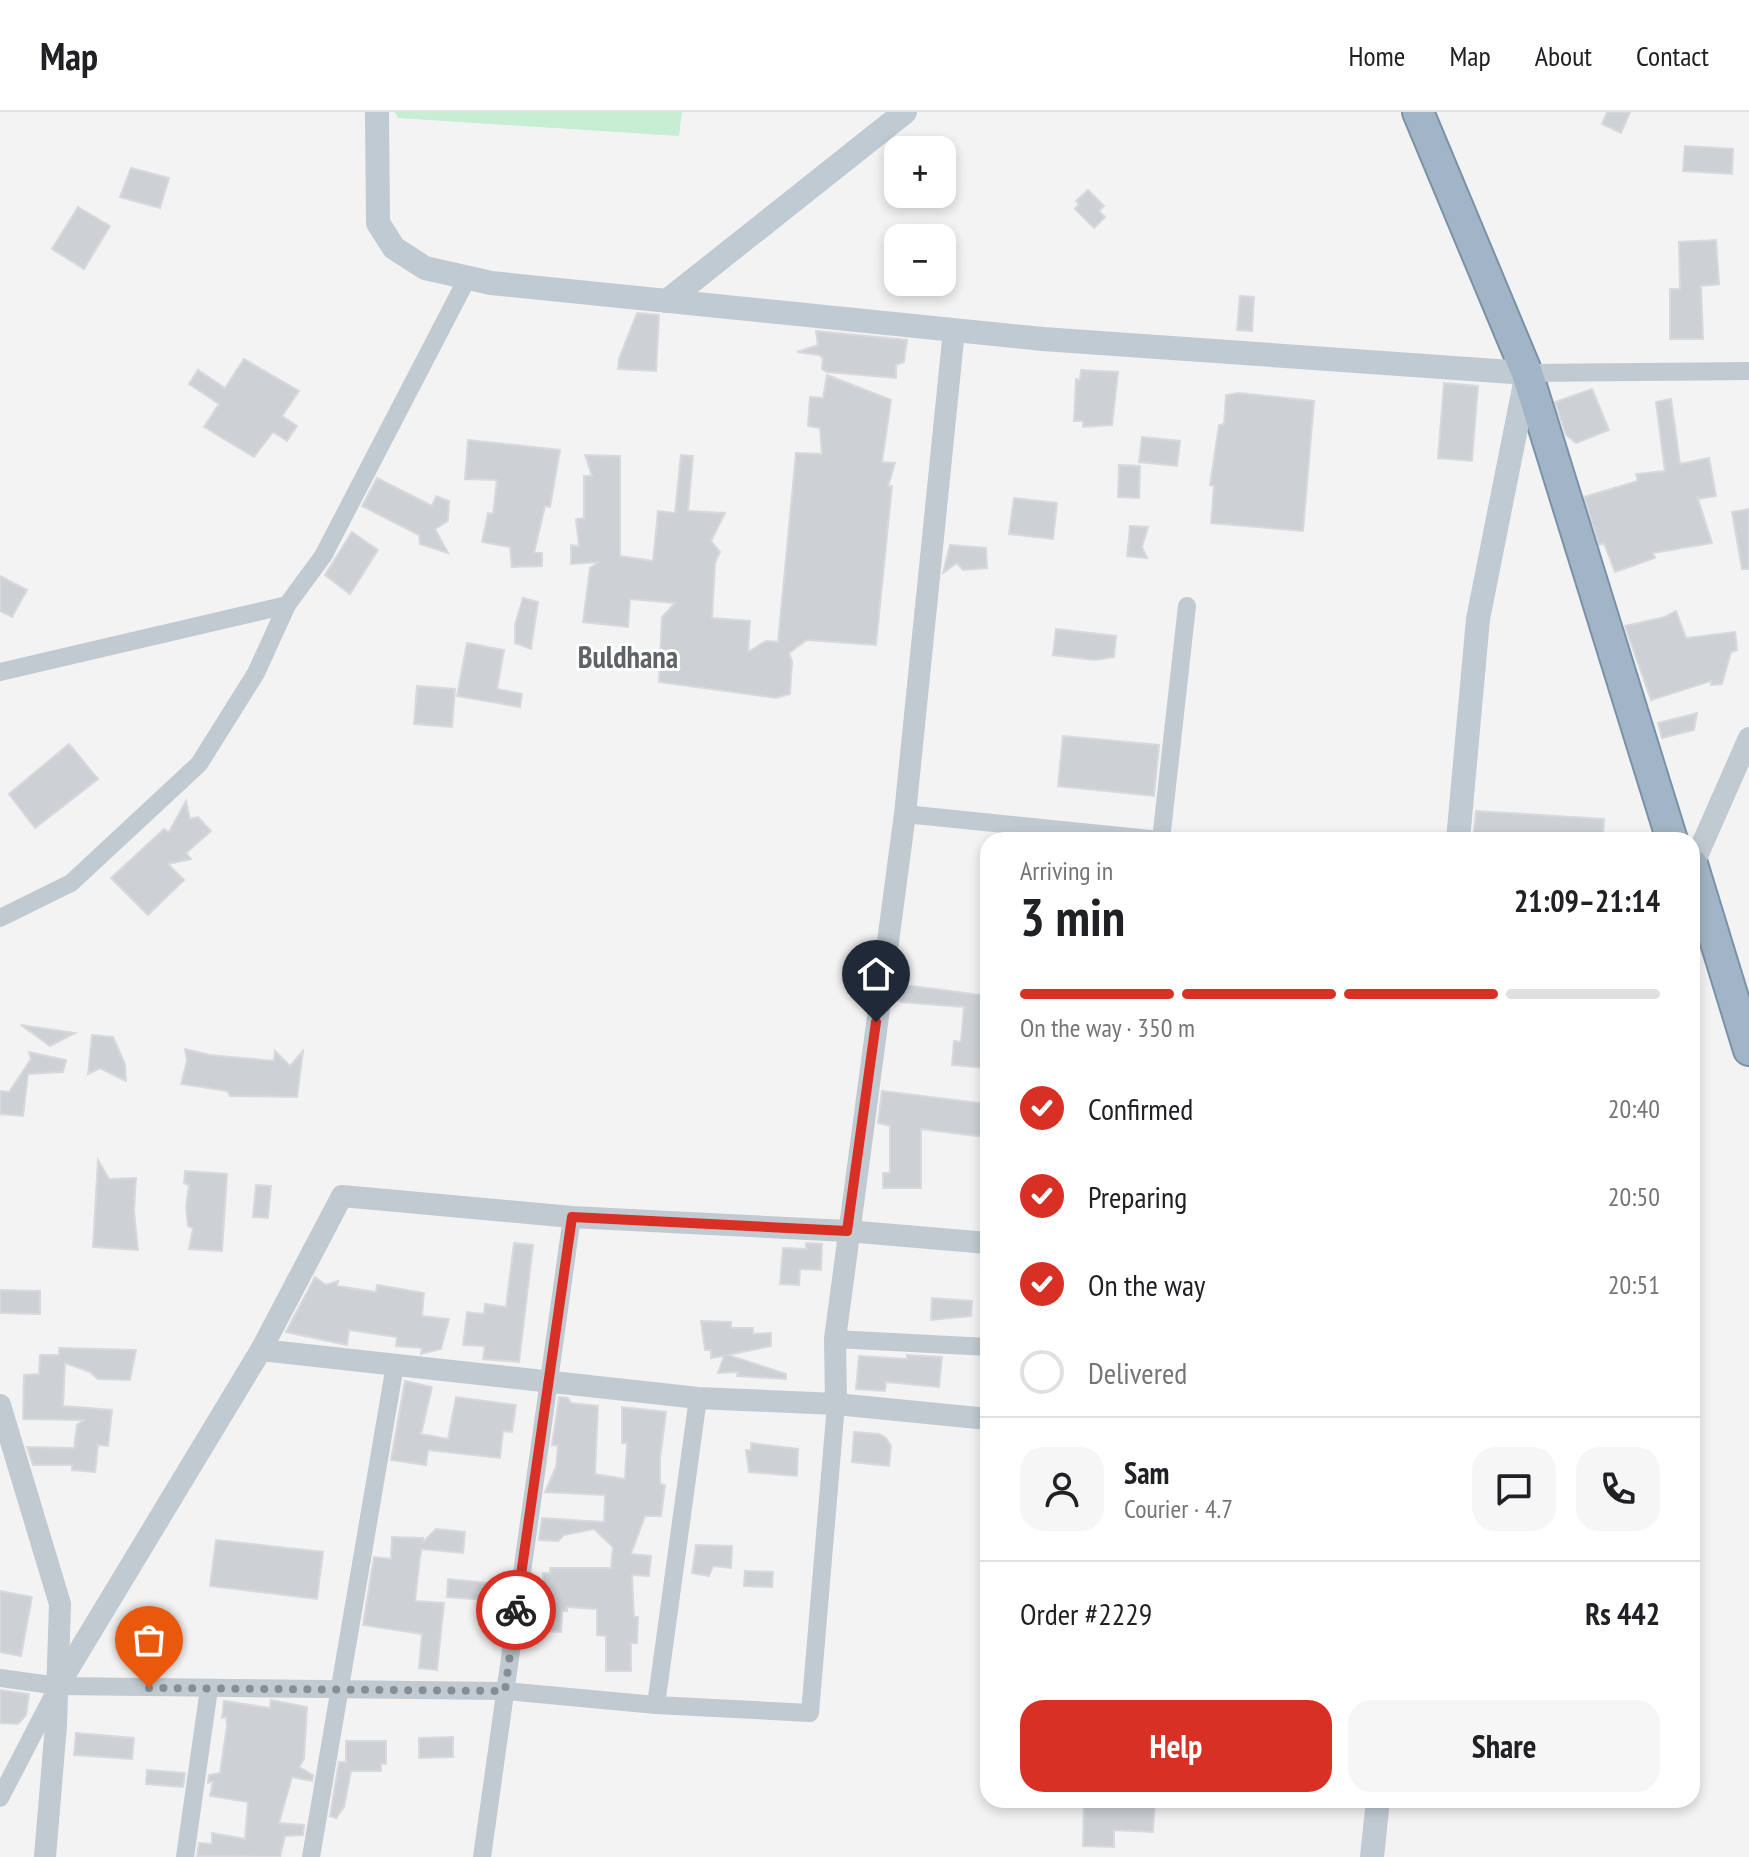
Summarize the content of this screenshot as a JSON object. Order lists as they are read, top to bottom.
{
  "districts": ["Buldhana"],
  "page": {
    "header": "Map",
    "nav": [
      "Home",
      "Map",
      "About",
      "Contact"
    ],
    "map_buttons": ["+", "−"],
    "heading": ["3 min", "Arriving in", "21:09–21:14"],
    "panel": [
      "Sam",
      "Courier · 4.7",
      "Order #2229",
      "Rs 442"
    ],
    "bar": "On the way · 350 m",
    "list": [
      ["Confirmed", "20:40"],
      ["Preparing", "20:50"],
      ["On the way", "20:51"],
      "Delivered"
    ],
    "buttons": ["Help", "Share"]
  }
}
